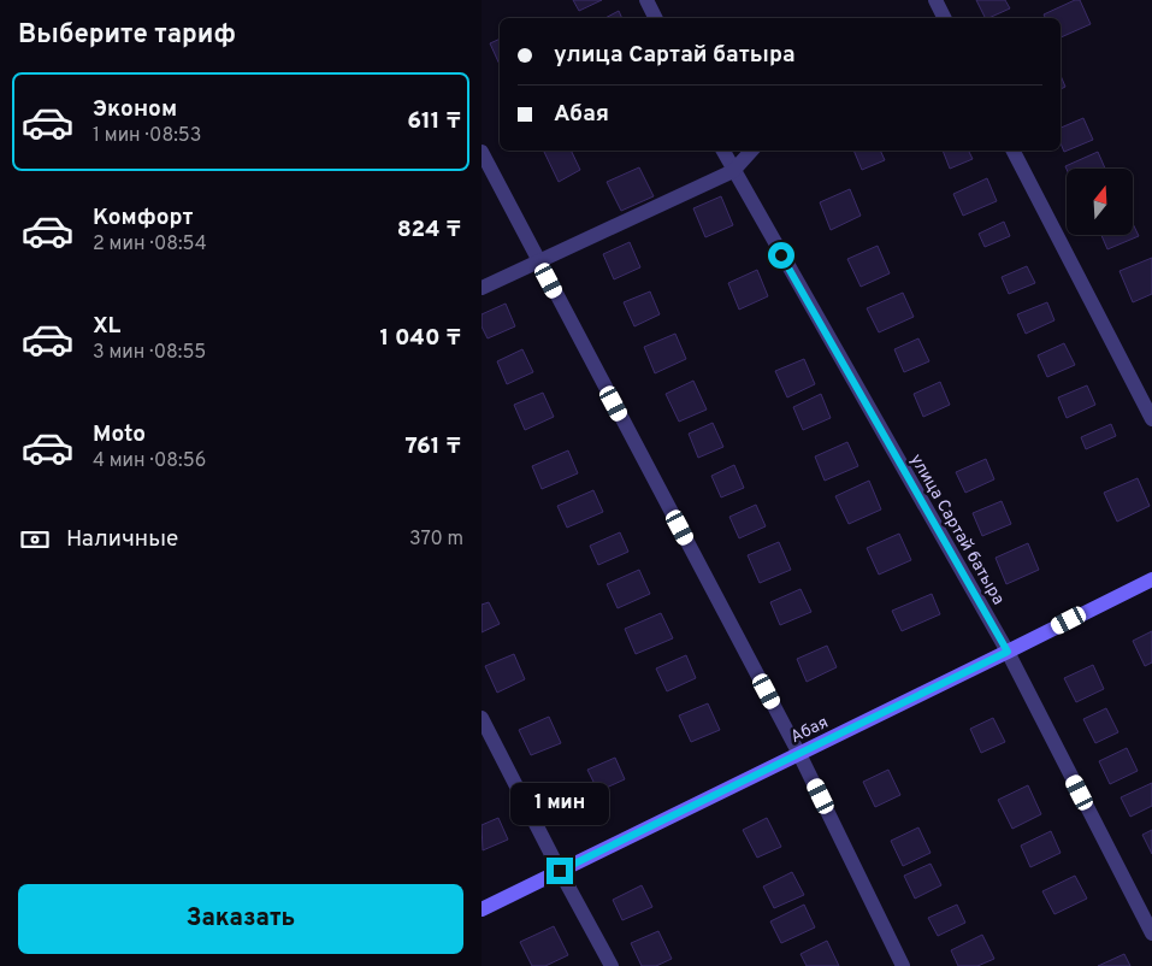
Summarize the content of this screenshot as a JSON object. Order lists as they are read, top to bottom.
{
  "streets": {
    "street": ["улица Сартай батыра", "Абая"]
  },
  "crossings": [
    ["улица Сартай батыра", "Абая"]
  ],
  "north": "top",
  "page": {
    "heading": "Выберите тариф",
    "banner": ["улица Сартай батыра", "Абая"],
    "list": [
      {
        "name": "Эконом",
        "note": "1 мин · 08:53",
        "value": "611 ₸"
      },
      {
        "name": "Комфорт",
        "note": "2 мин · 08:54",
        "value": "824 ₸"
      },
      {
        "name": "XL",
        "note": "3 мин · 08:55",
        "value": "1 040 ₸"
      },
      {
        "name": "Moto",
        "note": "4 мин · 08:56",
        "value": "761 ₸"
      }
    ],
    "pay": ["Наличные", "370 m"],
    "bubble": "1 мин",
    "buttons": "Заказать"
  }
}
